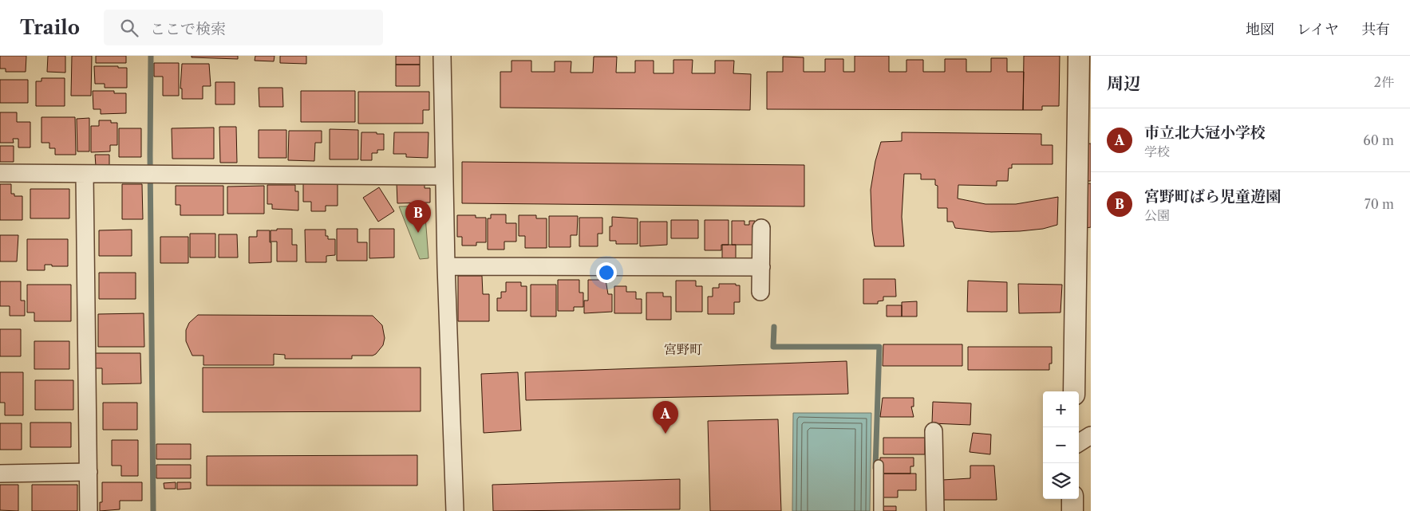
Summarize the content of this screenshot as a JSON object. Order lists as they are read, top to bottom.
{
  "districts": ["宮野町"],
  "page": {
    "header": "Trailo",
    "search": "ここで検索",
    "nav": ["地図", "レイヤ", "共有"],
    "heading": ["周辺", "2件"],
    "list": [
      {
        "mark": "A",
        "name": "市立北大冠小学校",
        "note": "学校",
        "value": "60 m"
      },
      {
        "mark": "B",
        "name": "宮野町ばら児童遊園",
        "note": "公園",
        "value": "70 m"
      }
    ],
    "pins": ["B", "A"],
    "map_buttons": ["+", "−"]
  }
}
